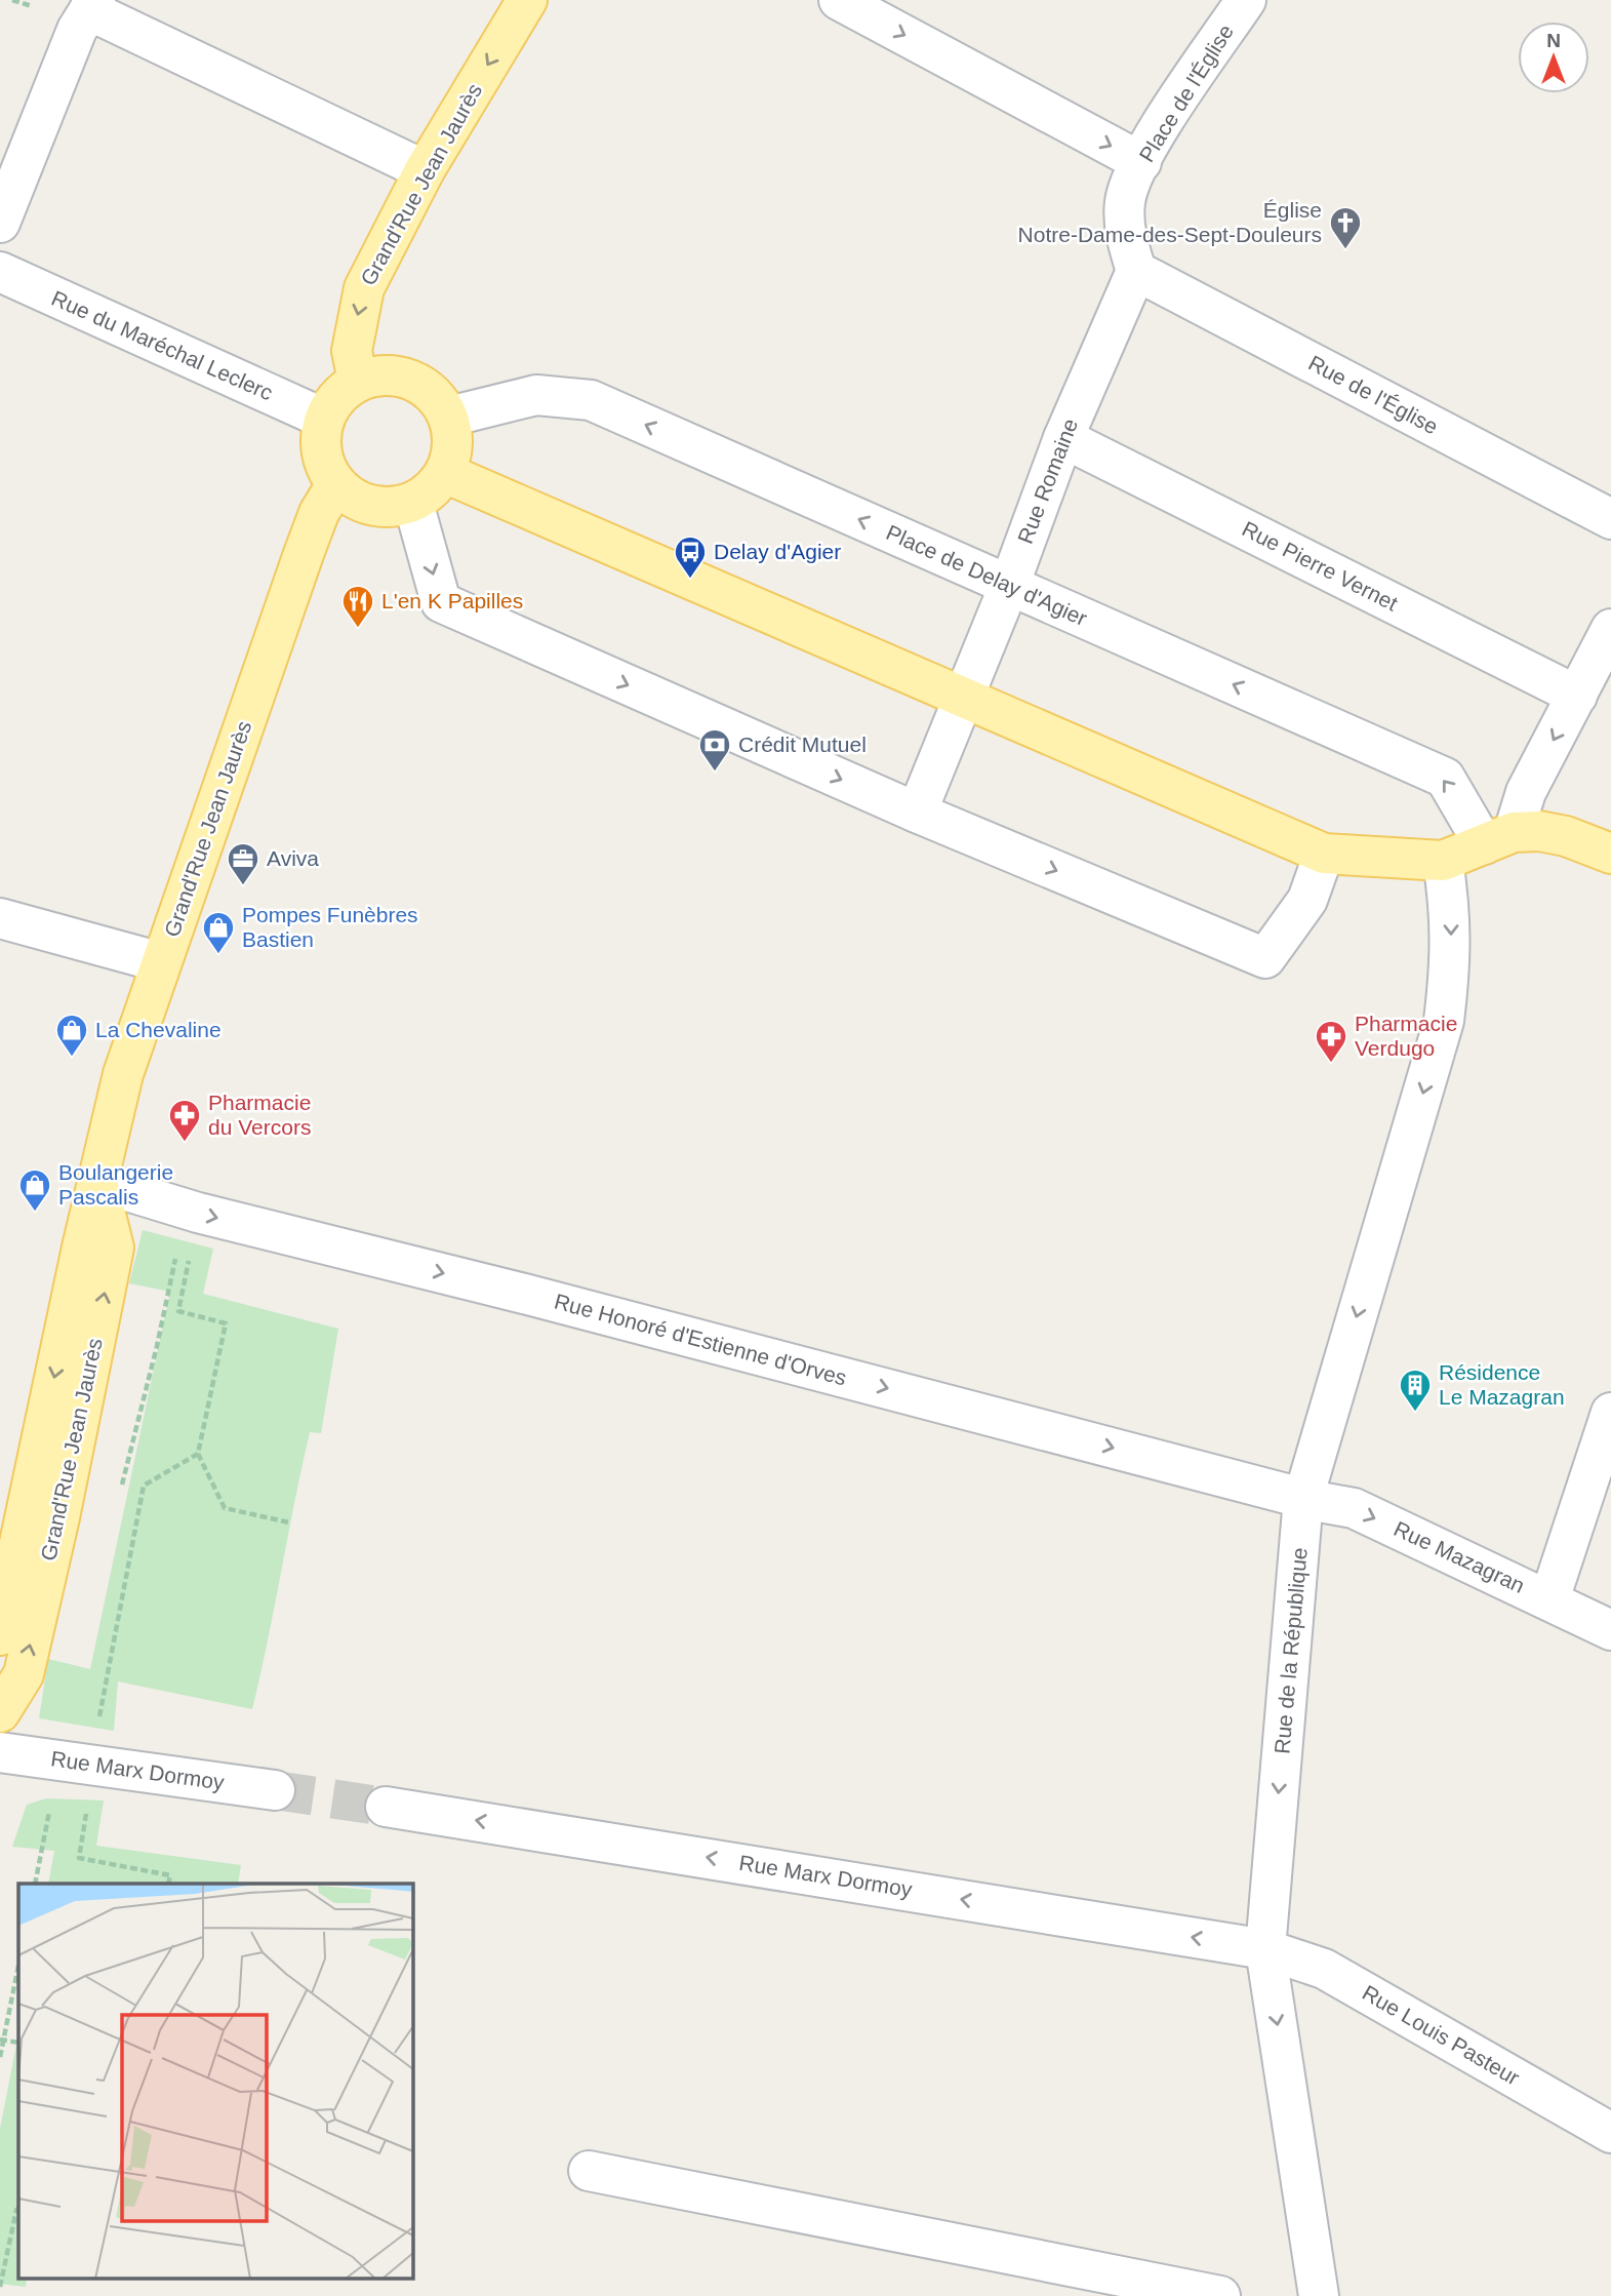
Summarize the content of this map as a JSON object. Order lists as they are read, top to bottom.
{
  "streets": {
    "main road": ["Grand'Rue Jean Jaurès"],
    "street": [
      "Place de l'Église",
      "Rue du Maréchal Leclerc",
      "Rue de l'Église",
      "Rue Romaine",
      "Rue Pierre Vernet",
      "Place de Delay d'Agier",
      "Rue Honoré d'Estienne d'Orves",
      "Rue Mazagran",
      "Rue de la République",
      "Rue Marx Dormoy",
      "Rue Louis Pasteur"
    ]
  },
  "crossings": [
    ["Place de l'Église", "Rue de l'Église"],
    ["Place de l'Église", "Rue Romaine"],
    ["Grand'Rue Jean Jaurès", "Rue du Maréchal Leclerc"],
    ["Grand'Rue Jean Jaurès", "Place de Delay d'Agier"],
    ["Grand'Rue Jean Jaurès", "Rue Honoré d'Estienne d'Orves"],
    ["Rue du Maréchal Leclerc", "Place de Delay d'Agier"],
    ["Rue de l'Église", "Rue Romaine"],
    ["Rue Romaine", "Rue Pierre Vernet"],
    ["Rue Romaine", "Place de Delay d'Agier"],
    ["Rue Honoré d'Estienne d'Orves", "Rue Mazagran"],
    ["Rue Honoré d'Estienne d'Orves", "Rue de la République"],
    ["Rue Mazagran", "Rue de la République"],
    ["Rue de la République", "Rue Marx Dormoy"],
    ["Rue de la République", "Rue Louis Pasteur"],
    ["Rue Marx Dormoy", "Rue Louis Pasteur"]
  ],
  "one_way": ["Rue Honoré d'Estienne d'Orves", "Rue Mazagran", "Rue de la République"],
  "places": {
    "church": ["Église Notre-Dame-des-Sept-Douleurs"],
    "bus stop": ["Delay d'Agier"],
    "restaurant": ["L'en K Papilles"],
    "bank": ["Crédit Mutuel"],
    "office": ["Aviva"],
    "shop": ["Pompes Funèbres Bastien", "La Chevaline", "Boulangerie Pascalis"],
    "pharmacy": ["Pharmacie Verdugo", "Pharmacie du Vercors"],
    "building": ["Résidence Le Mazagran"]
  },
  "north": "top"
}
